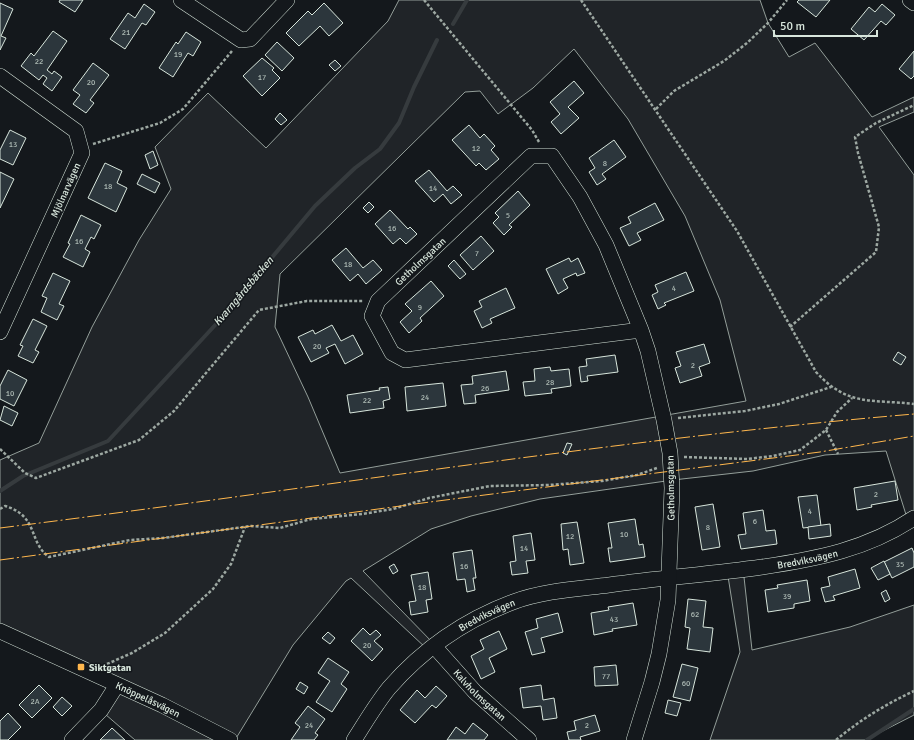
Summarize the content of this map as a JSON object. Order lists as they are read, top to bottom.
{
  "streets": {
    "street": [
      "Mjölnarvägen",
      "Getholmsgatan",
      "Bredviksvägen",
      "Kalvholmsgatan",
      "Knöppelåsvägen"
    ]
  },
  "crossings": [
    ["Getholmsgatan", "Bredviksvägen"],
    ["Bredviksvägen", "Kalvholmsgatan"]
  ],
  "water": ["Kvarngårdsbäcken"],
  "places": {
    "transit": ["Siktgatan"]
  },
  "house_numbers": [
    "21",
    "19",
    "22",
    "17",
    "20",
    "13",
    "12",
    "8",
    "18",
    "14",
    "5",
    "16",
    "16",
    "7",
    "18",
    "4",
    "9",
    "20",
    "2",
    "28",
    "26",
    "10",
    "24",
    "22",
    "2",
    "4",
    "6",
    "8",
    "10",
    "12",
    "14",
    "35",
    "16",
    "18",
    "39",
    "62",
    "43",
    "20",
    "77",
    "60",
    "2A",
    "24",
    "2"
  ],
  "scale_bar": "50 m"
}
